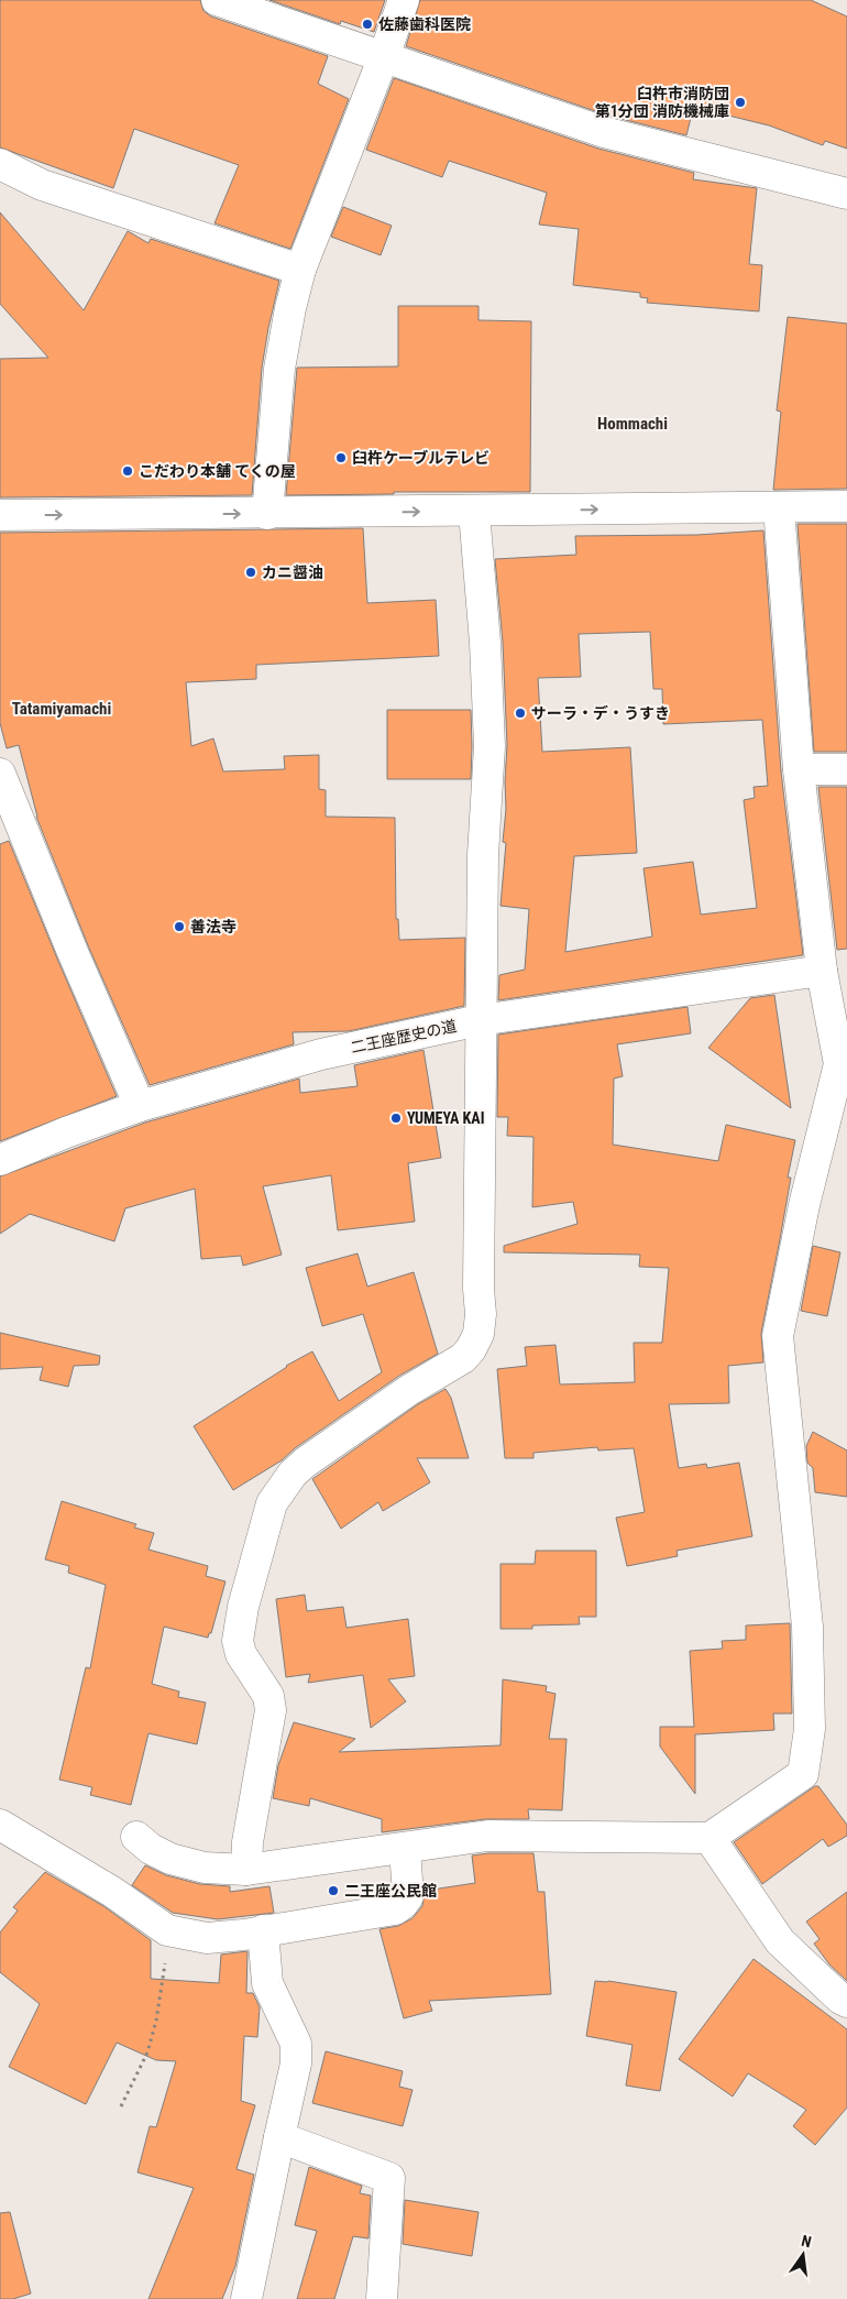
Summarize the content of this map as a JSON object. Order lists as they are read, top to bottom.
{
  "streets": {
    "street": ["二王座歴史の道"]
  },
  "districts": ["Hommachi", "Tatamiyamachi"],
  "places": [
    "佐藤歯科医院",
    "臼杵市消防団 第1分団 消防機械庫",
    "臼杵ケーブルテレビ",
    "こだわり本舗 てくの屋",
    "カニ醤油",
    "サーラ・デ・うすき",
    "善法寺",
    "YUMEYA KAI",
    "二王座公民館"
  ],
  "north": "top"
}
